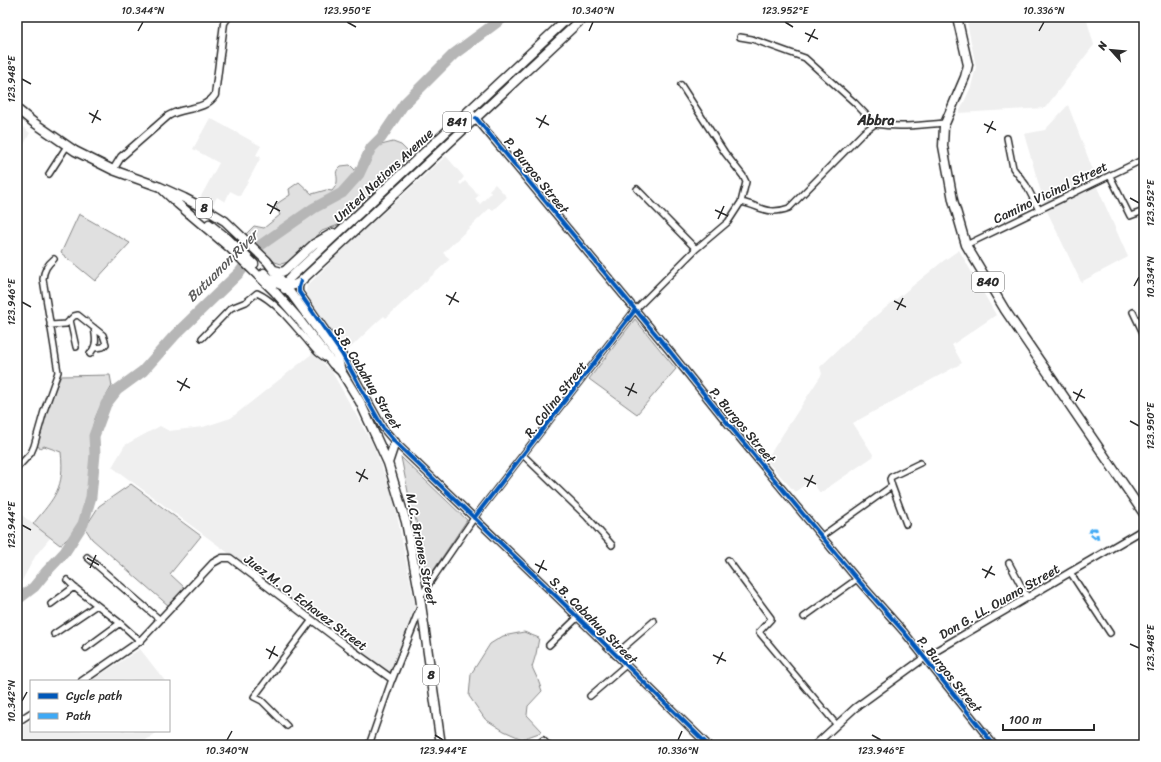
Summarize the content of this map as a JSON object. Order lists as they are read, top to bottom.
{
  "streets": {
    "main road": [
      "841",
      "United Nations Avenue",
      "8",
      "840",
      "M.C. Briones Street"
    ],
    "street": [
      "P. Burgos Street",
      "Camino Vicinal Street",
      "S.B. Cabahug Street",
      "R. Colina Street",
      "Don G. LL. Ouano Street",
      "Juez M. O. Echavez Street"
    ]
  },
  "crossings": [
    ["United Nations Avenue", "P. Burgos Street"],
    ["United Nations Avenue", "S.B. Cabahug Street"],
    ["United Nations Avenue", "M.C. Briones Street"],
    ["P. Burgos Street", "R. Colina Street"],
    ["P. Burgos Street", "Don G. LL. Ouano Street"],
    ["Camino Vicinal Street", "840"],
    ["8", "M.C. Briones Street"],
    ["S.B. Cabahug Street", "R. Colina Street"],
    ["R. Colina Street", "M.C. Briones Street"]
  ],
  "districts": ["Abbra"],
  "water": ["Butuanon River"],
  "legend": ["Cycle path", "Path"],
  "scale_bar": "100 m",
  "north": "top left",
  "coordinates": [
    "10.344°N",
    "123.950°E",
    "10.340°N",
    "123.952°E",
    "10.336°N",
    "123.948°E",
    "10.334°N",
    "123.946°E",
    "123.944°E",
    "10.342°N"
  ]
}
